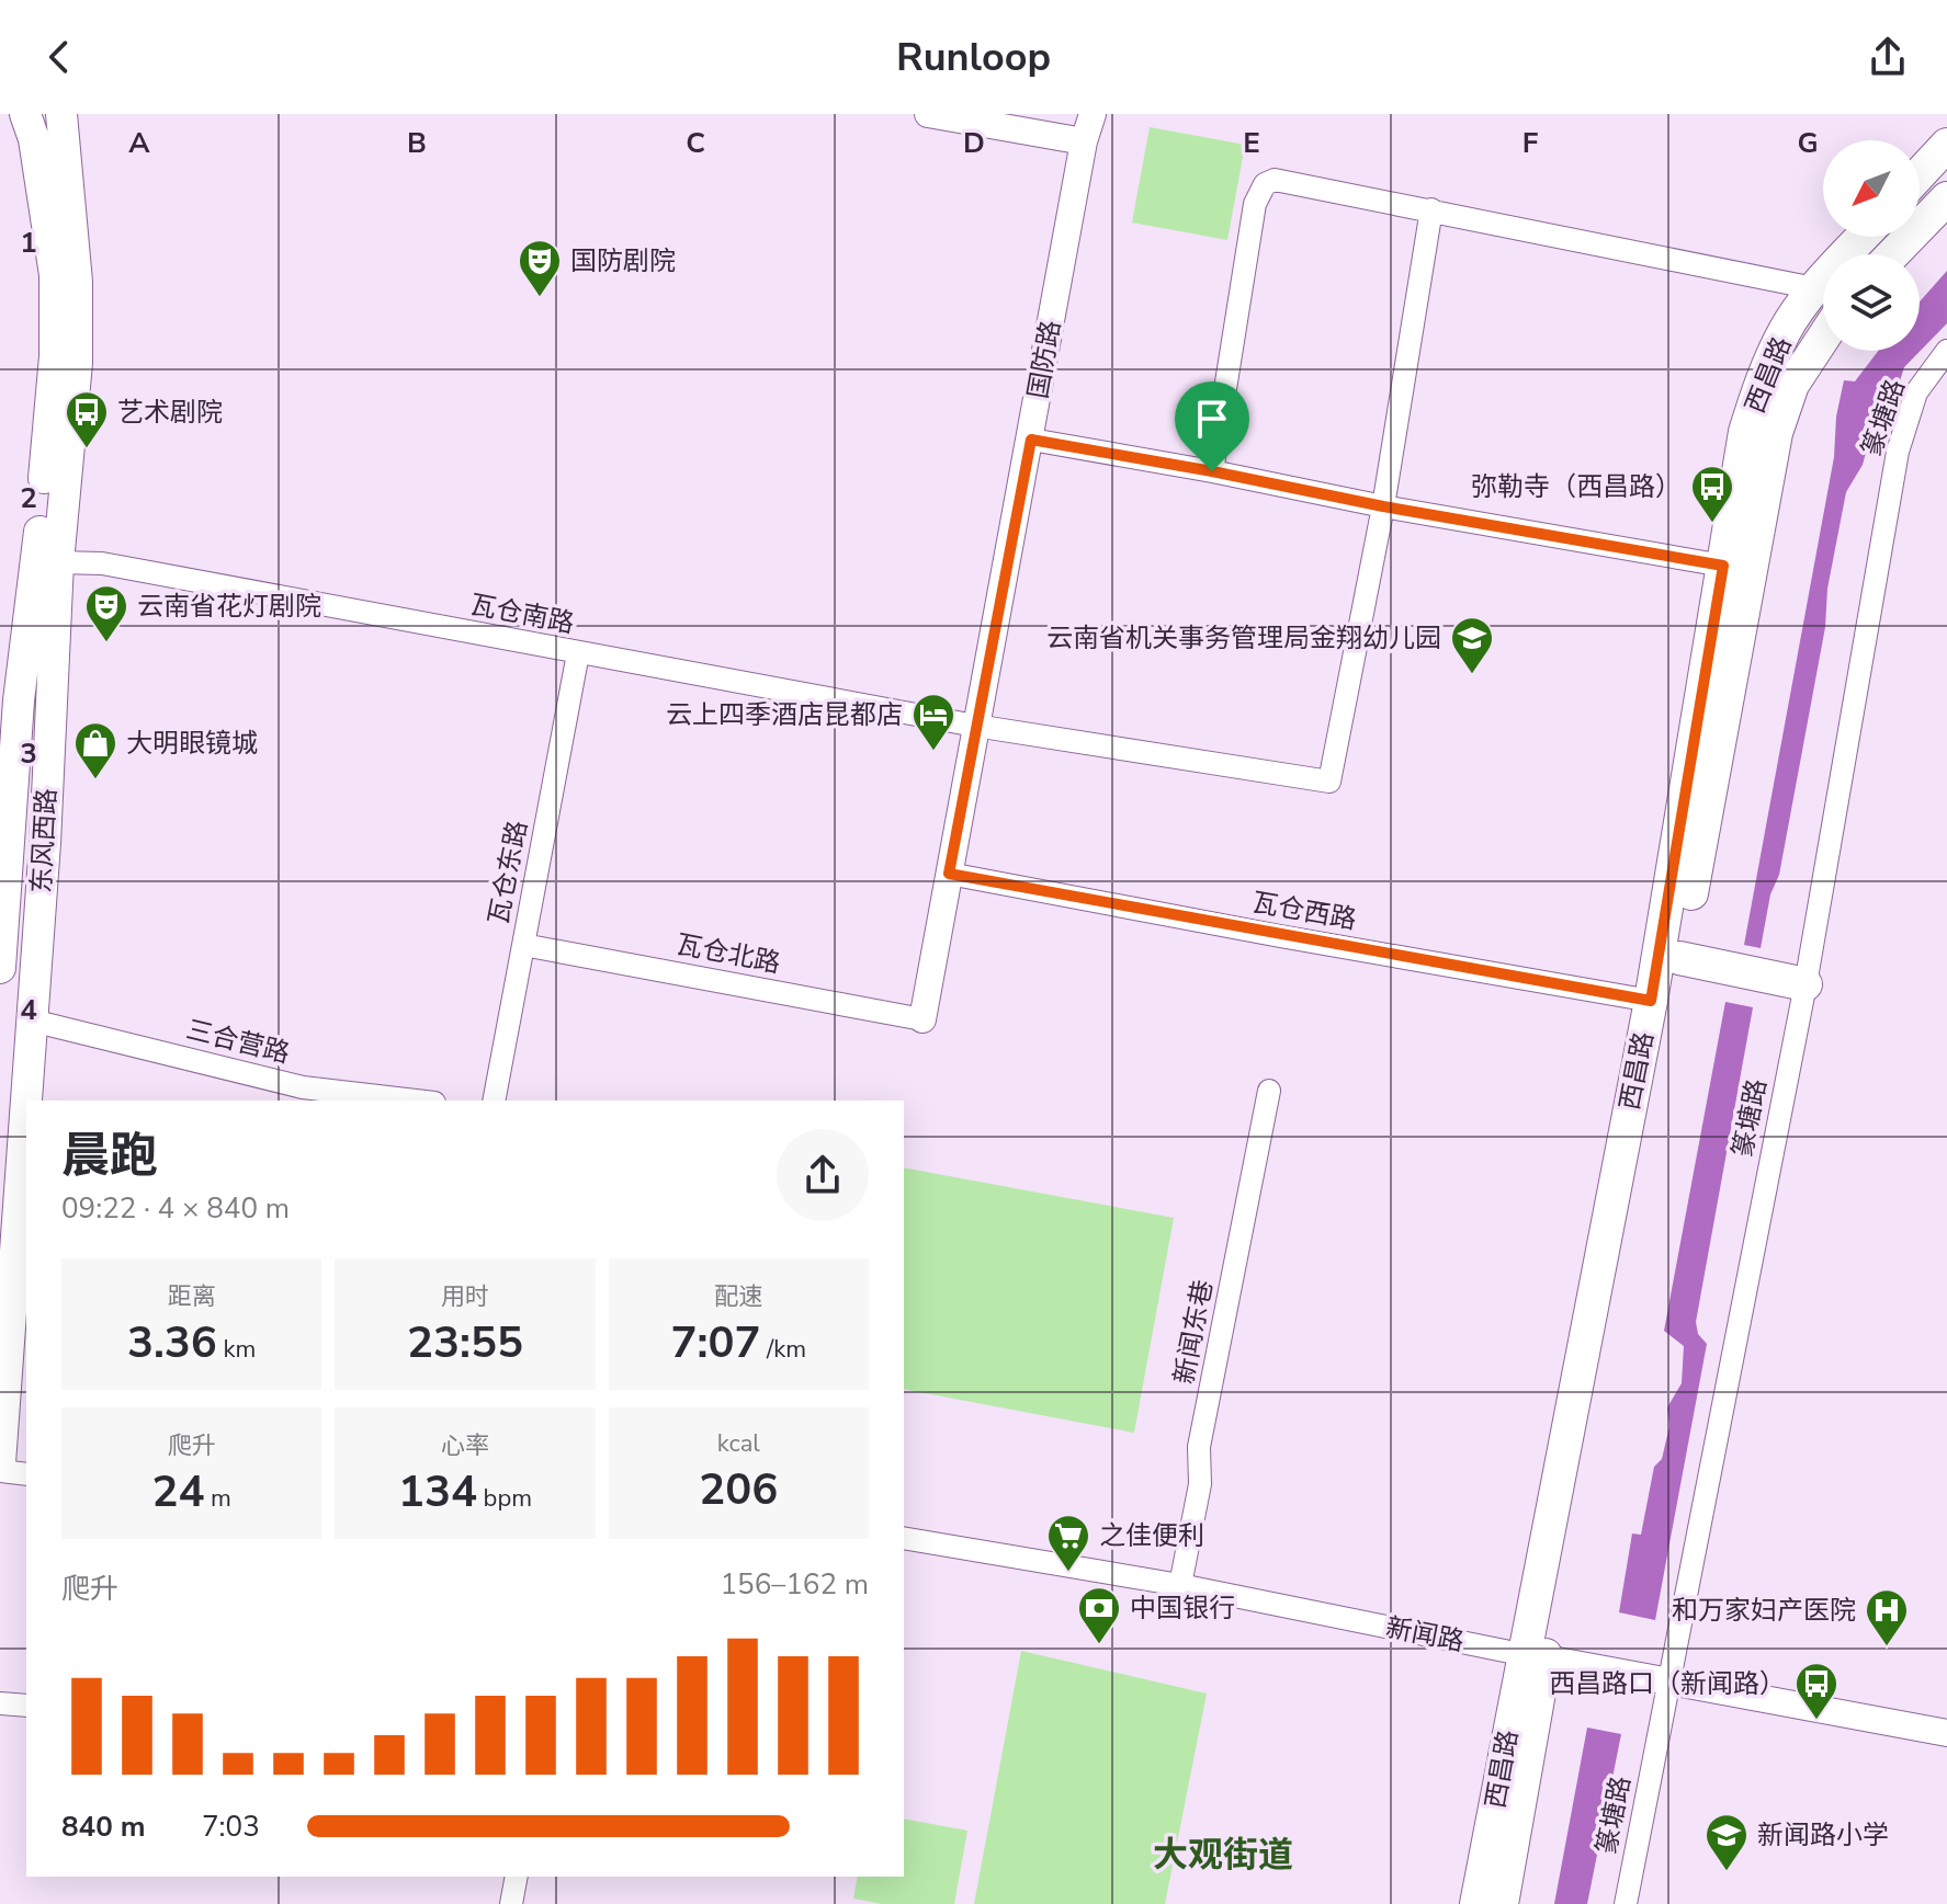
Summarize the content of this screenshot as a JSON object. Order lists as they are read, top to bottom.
{
  "streets": {
    "main road": ["西昌路", "东风西路"],
    "street": [
      "国防路",
      "篆塘路",
      "瓦仓南路",
      "瓦仓东路",
      "瓦仓西路",
      "瓦仓北路",
      "三合营路",
      "新闻东巷",
      "新闻路"
    ]
  },
  "crossings": [
    ["国防路", "瓦仓南路"],
    ["国防路", "瓦仓西路"],
    ["国防路", "瓦仓北路"],
    ["西昌路", "瓦仓西路"],
    ["西昌路", "新闻路"],
    ["篆塘路", "新闻路"],
    ["瓦仓南路", "东风西路"],
    ["瓦仓南路", "瓦仓东路"],
    ["东风西路", "三合营路"],
    ["瓦仓东路", "瓦仓北路"],
    ["新闻东巷", "新闻路"]
  ],
  "districts": ["大观街道"],
  "places": {
    "theatre": ["国防剧院", "云南省花灯剧院"],
    "bus stop": ["艺术剧院", "弥勒寺（西昌路）", "西昌路口（新闻路）"],
    "school or university": ["云南省机关事务管理局金翔幼儿园", "新闻路小学"],
    "hotel": ["云上四季酒店昆都店"],
    "shop": ["大明眼镜城"],
    "supermarket": ["之佳便利"],
    "bank": ["中国银行"],
    "hospital": ["和万家妇产医院"]
  },
  "north": "bottom left",
  "page": {
    "header": "Runloop",
    "heading": ["晨跑", "09:22 · 4 × 840 m"],
    "stats": [
      ["距离", "3.36 km"],
      ["用时", "23:55"],
      ["配速", "7:07 /km"],
      ["爬升", "24 m"],
      ["心率", "134 bpm"],
      ["kcal", "206"]
    ],
    "chart": ["爬升", "156–162 m"],
    "list": [
      {
        "name": "840 m",
        "note": "7:03"
      }
    ]
  },
  "grid": {
    "columns": [
      "A",
      "B",
      "C",
      "D",
      "E",
      "F",
      "G"
    ],
    "rows": [
      "1",
      "2",
      "3",
      "4"
    ]
  }
}
